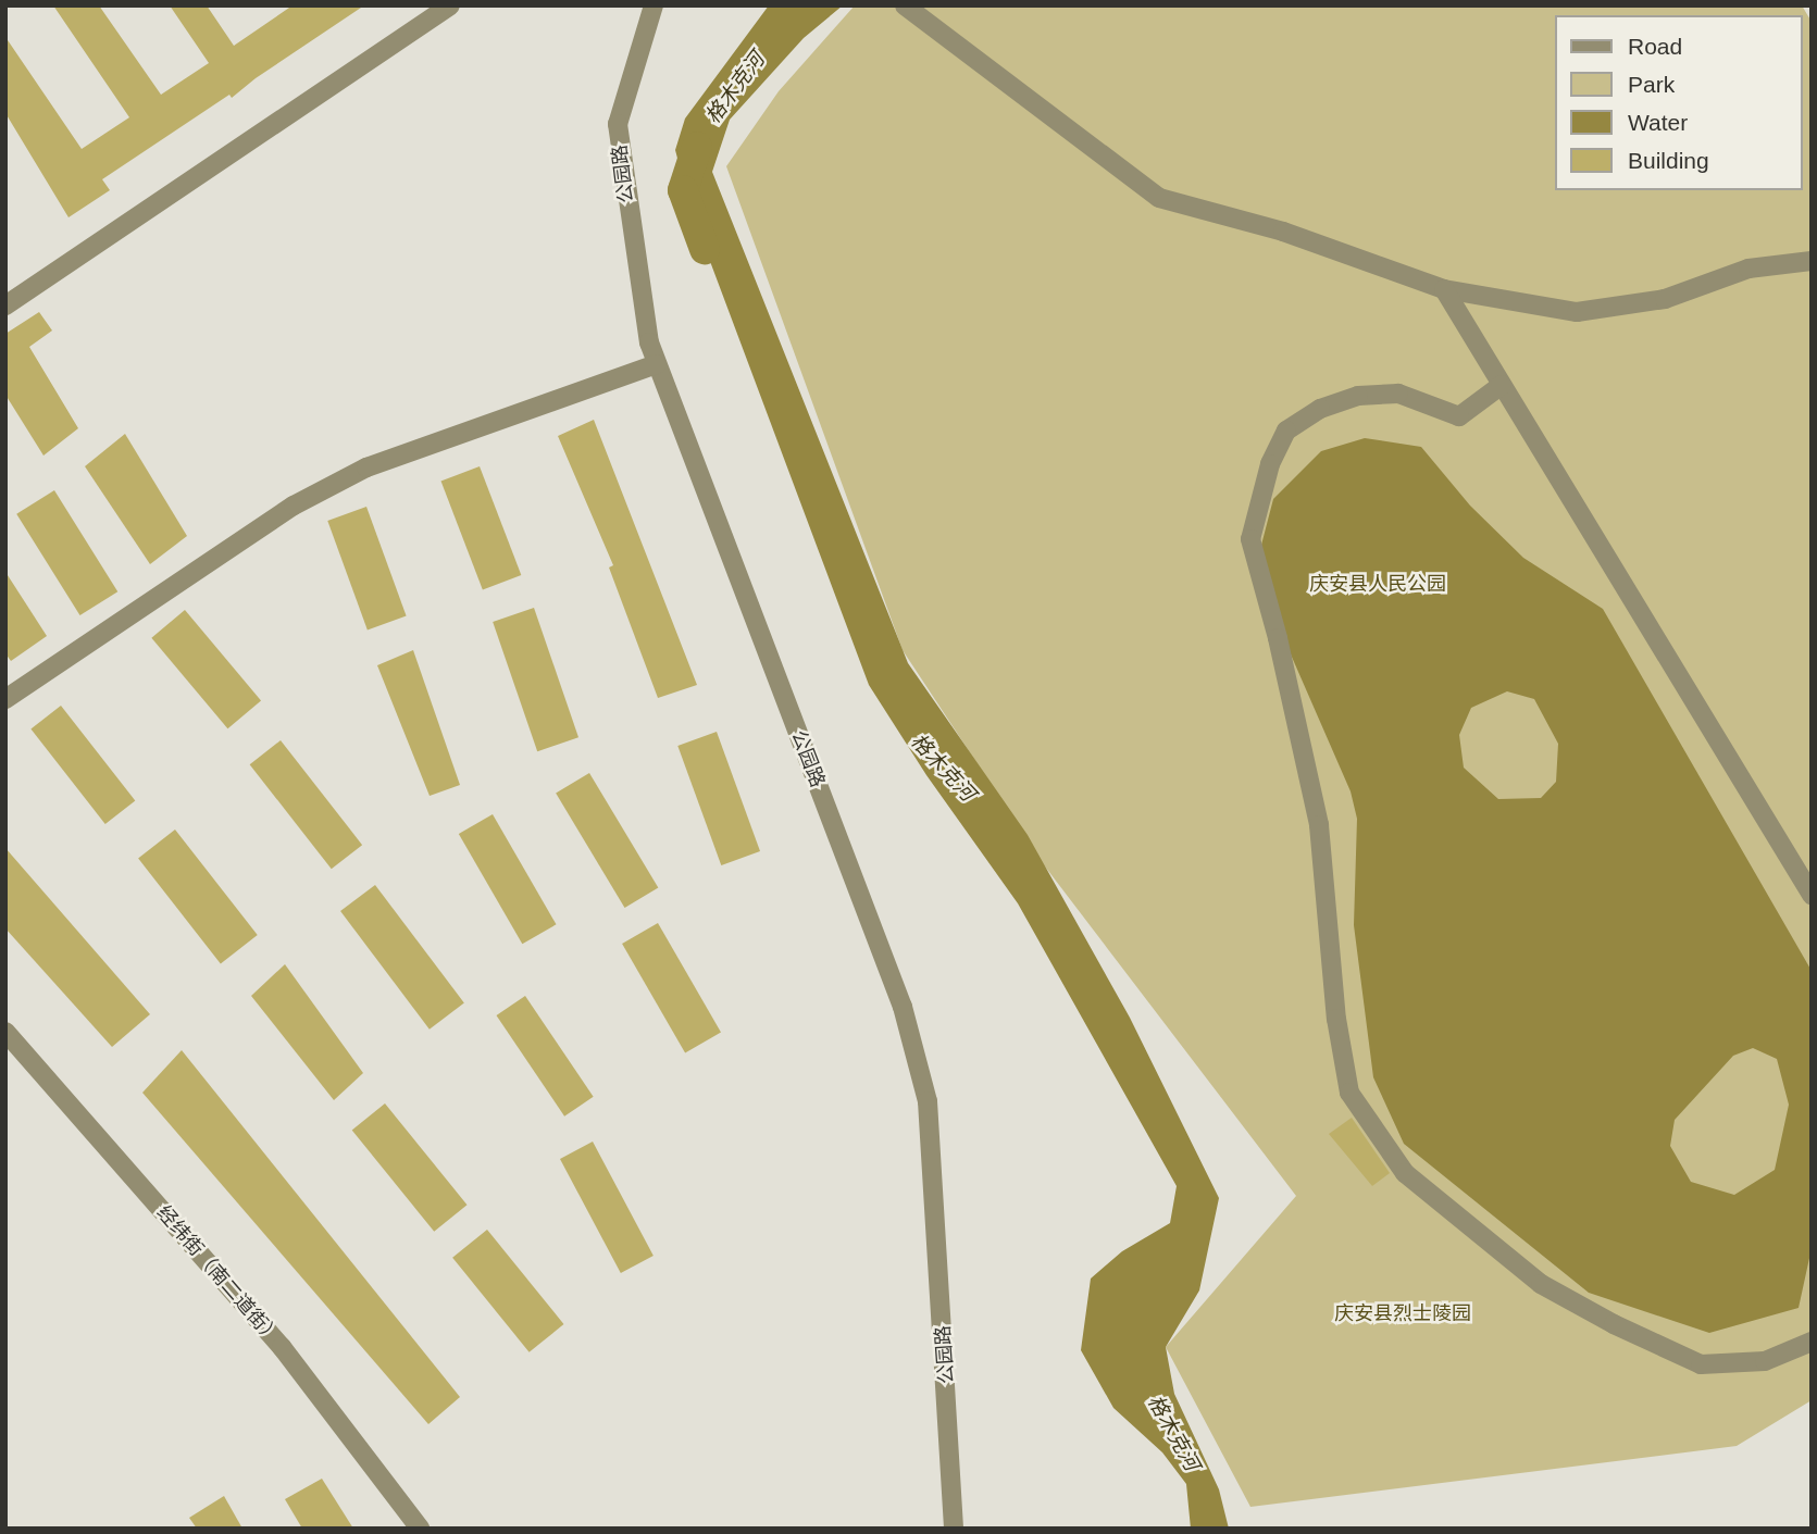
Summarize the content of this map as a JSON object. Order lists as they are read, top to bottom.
{
  "streets": {
    "street": ["公园路", "经纬街（南二道街）"]
  },
  "water": ["格木克河"],
  "parks": ["庆安县人民公园", "庆安县烈士陵园"],
  "legend": [
    "Road",
    "Park",
    "Water",
    "Building"
  ]
}
